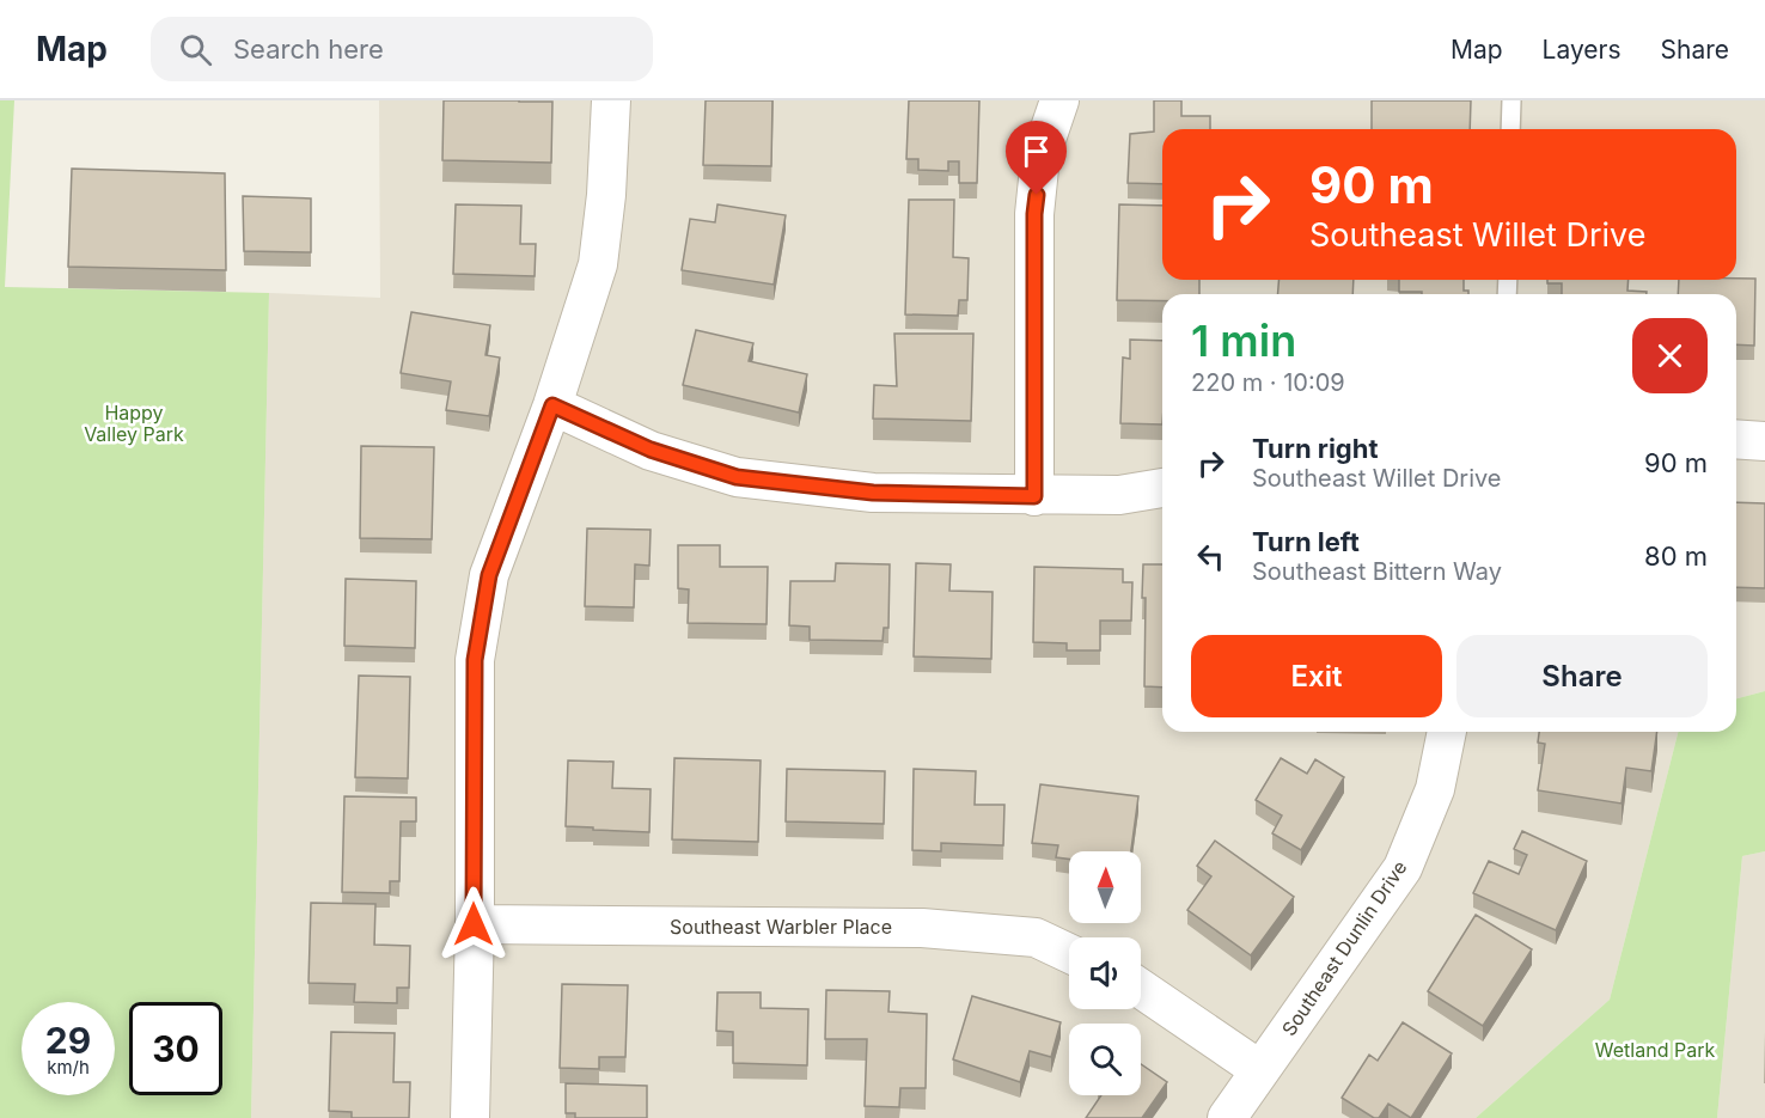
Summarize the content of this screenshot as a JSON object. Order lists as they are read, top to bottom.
{
  "streets": {
    "street": ["Southeast Warbler Place", "Southeast Dunlin Drive"]
  },
  "parks": ["Happy Valley Park", "Wetland Park"],
  "north": "top",
  "page": {
    "header": "Map",
    "search": "Search here",
    "nav": ["Map", "Layers", "Share"],
    "turn": ["90 m", "Southeast Willet Drive"],
    "heading": ["1 min", "220 m · 10:09"],
    "list": [
      {
        "name": "Turn right",
        "note": "Southeast Willet Drive",
        "value": "90 m"
      },
      {
        "name": "Turn left",
        "note": "Southeast Bittern Way",
        "value": "80 m"
      }
    ],
    "buttons": ["Exit", "Share"],
    "speed": "29 km/h",
    "limit": "30"
  }
}
